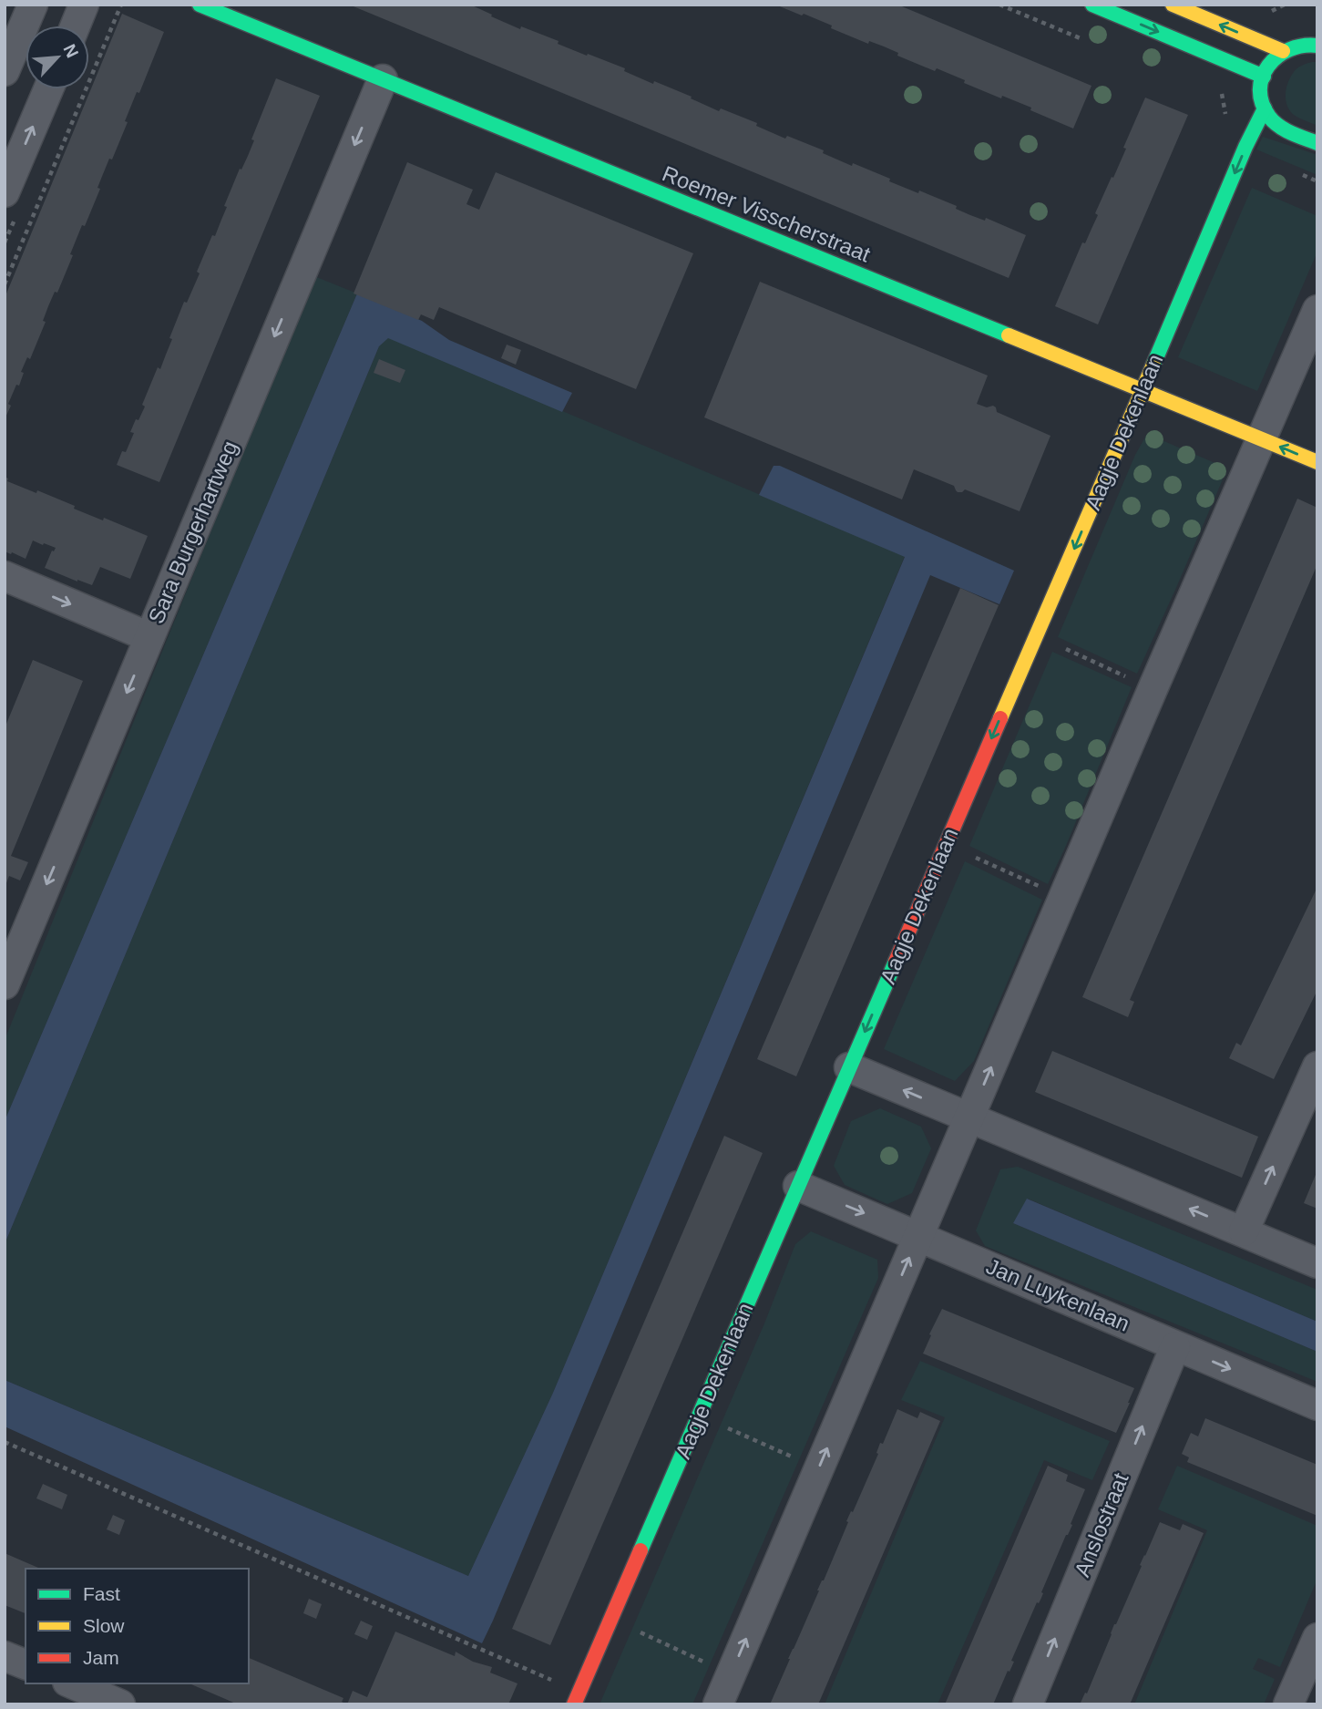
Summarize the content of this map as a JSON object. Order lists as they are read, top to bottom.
{
  "streets": {
    "street": [
      "Roemer Visscherstraat",
      "Aagje Dekenlaan",
      "Sara Burgerhartweg",
      "Jan Luykenlaan",
      "Anslostraat"
    ]
  },
  "crossings": [
    ["Roemer Visscherstraat", "Aagje Dekenlaan"],
    ["Roemer Visscherstraat", "Sara Burgerhartweg"],
    ["Aagje Dekenlaan", "Jan Luykenlaan"],
    ["Jan Luykenlaan", "Anslostraat"]
  ],
  "one_way": ["Sara Burgerhartweg", "Anslostraat"],
  "legend": ["Fast", "Slow", "Jam"],
  "north": "top right"
}
